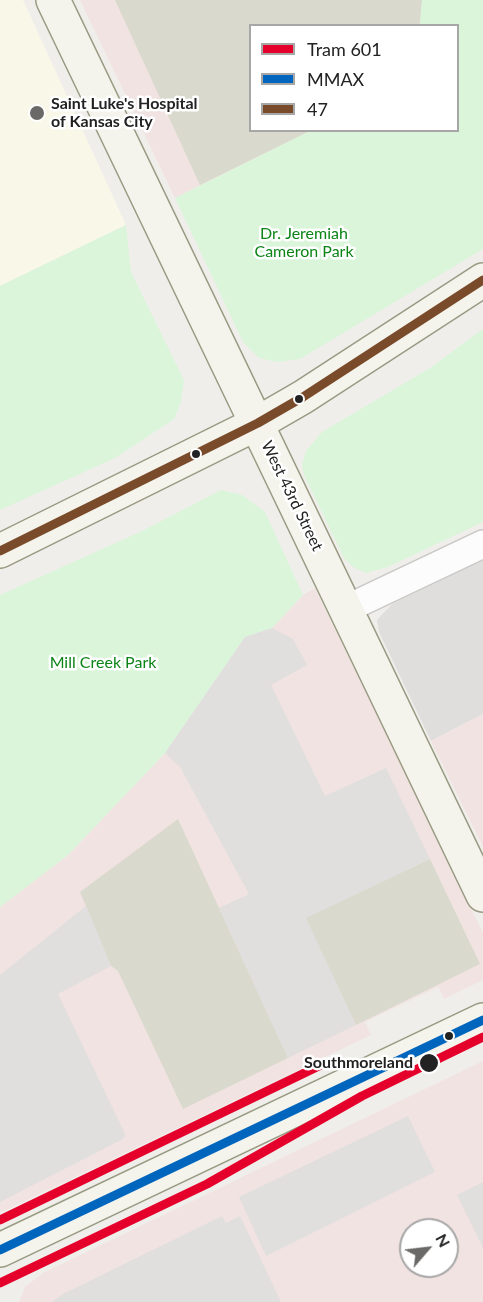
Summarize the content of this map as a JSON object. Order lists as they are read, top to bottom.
{
  "streets": {
    "main road": ["West 43rd Street"]
  },
  "parks": ["Dr. Jeremiah Cameron Park", "Mill Creek Park"],
  "places": ["Saint Luke's Hospital of Kansas City", "Southmoreland"],
  "lines": ["transit line 47", "transit line MMAX", "tram line 601"],
  "legend": ["Tram 601", "MMAX", "47"],
  "north": "top right"
}
